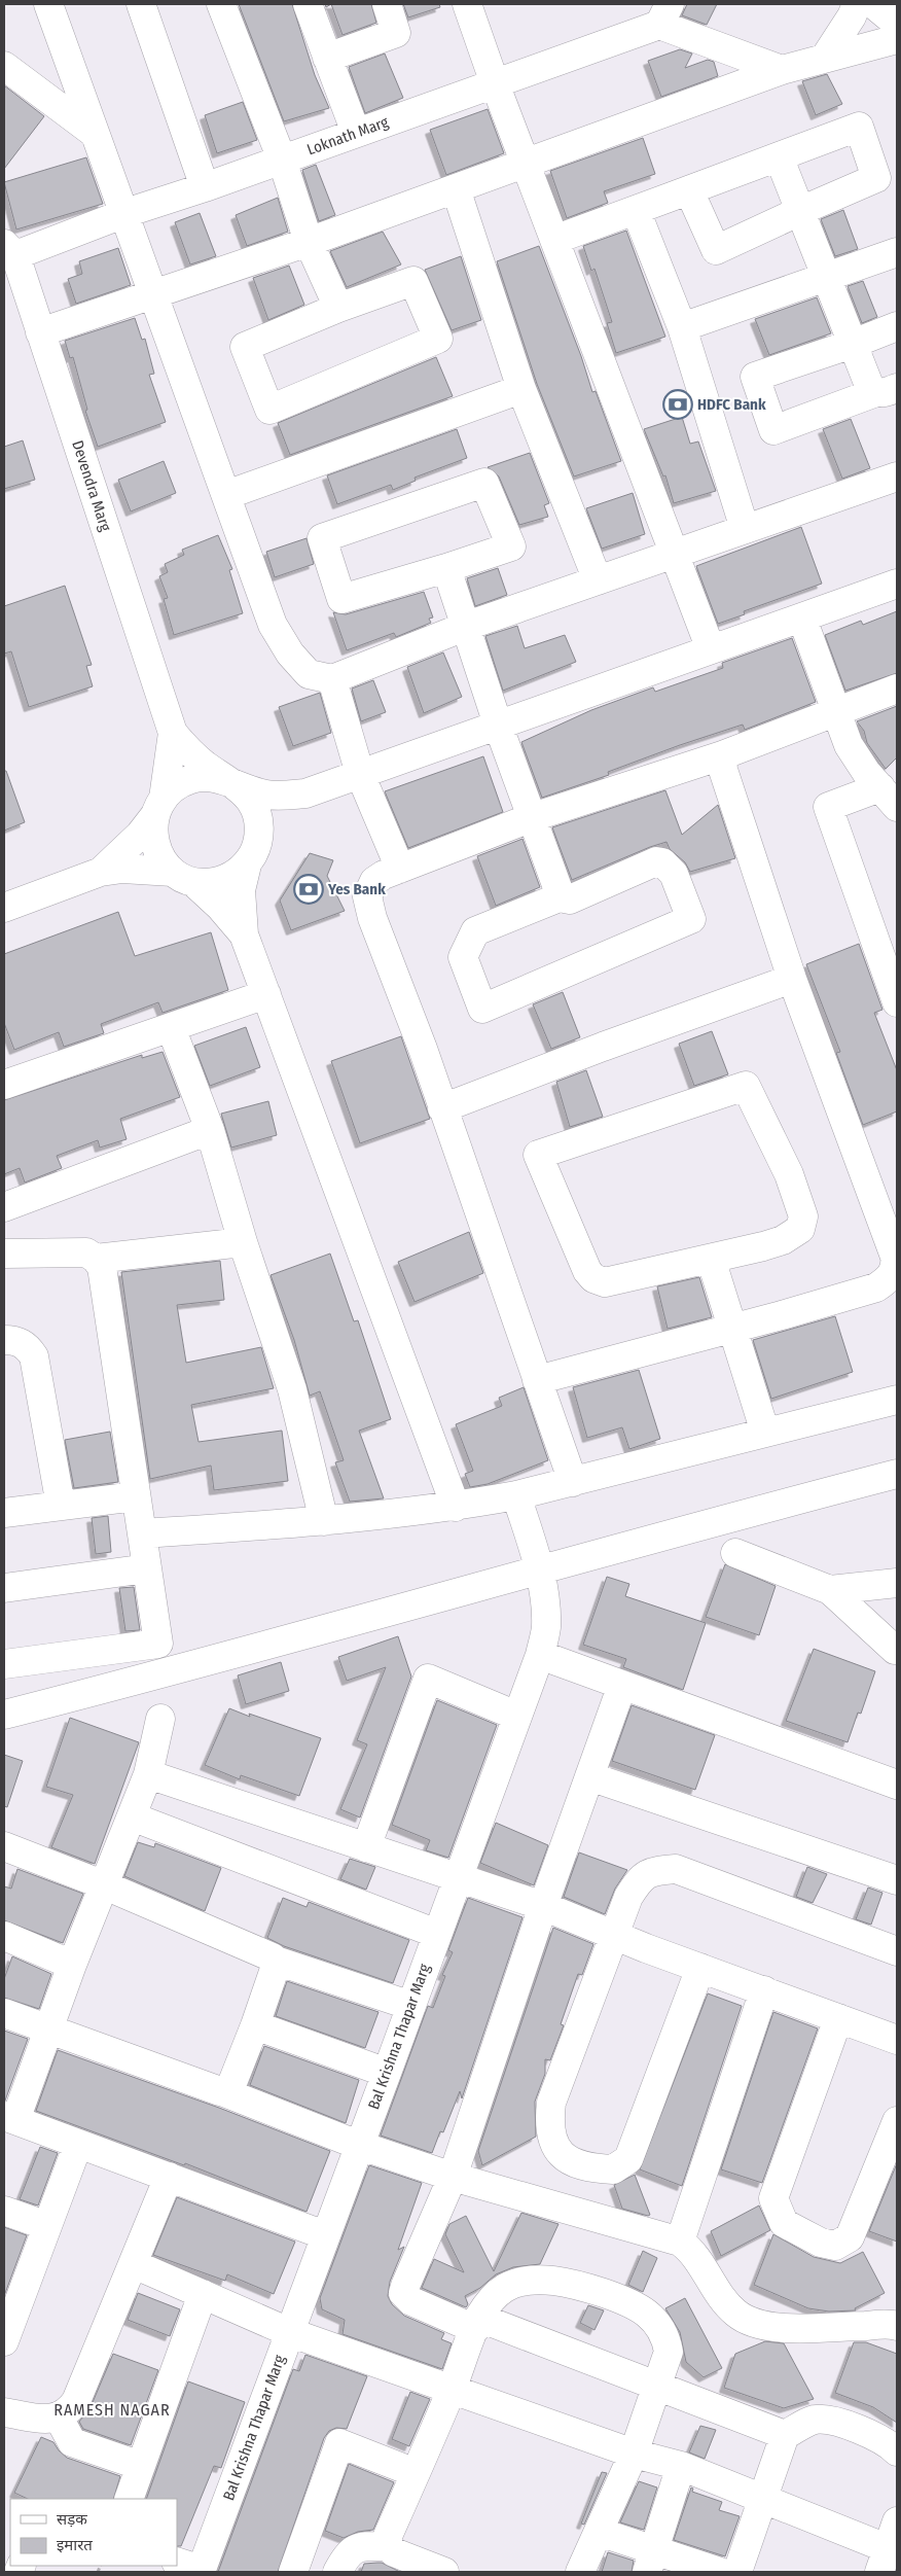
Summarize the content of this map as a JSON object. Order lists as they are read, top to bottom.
{
  "streets": {
    "street": ["Loknath Marg", "Devendra Marg", "Bal Krishna Thapar Marg"]
  },
  "crossings": [
    ["Loknath Marg", "Devendra Marg"]
  ],
  "districts": ["RAMESH NAGAR"],
  "places": {
    "bank": ["HDFC Bank", "Yes Bank"]
  },
  "legend": ["सड़क", "इमारत"]
}
